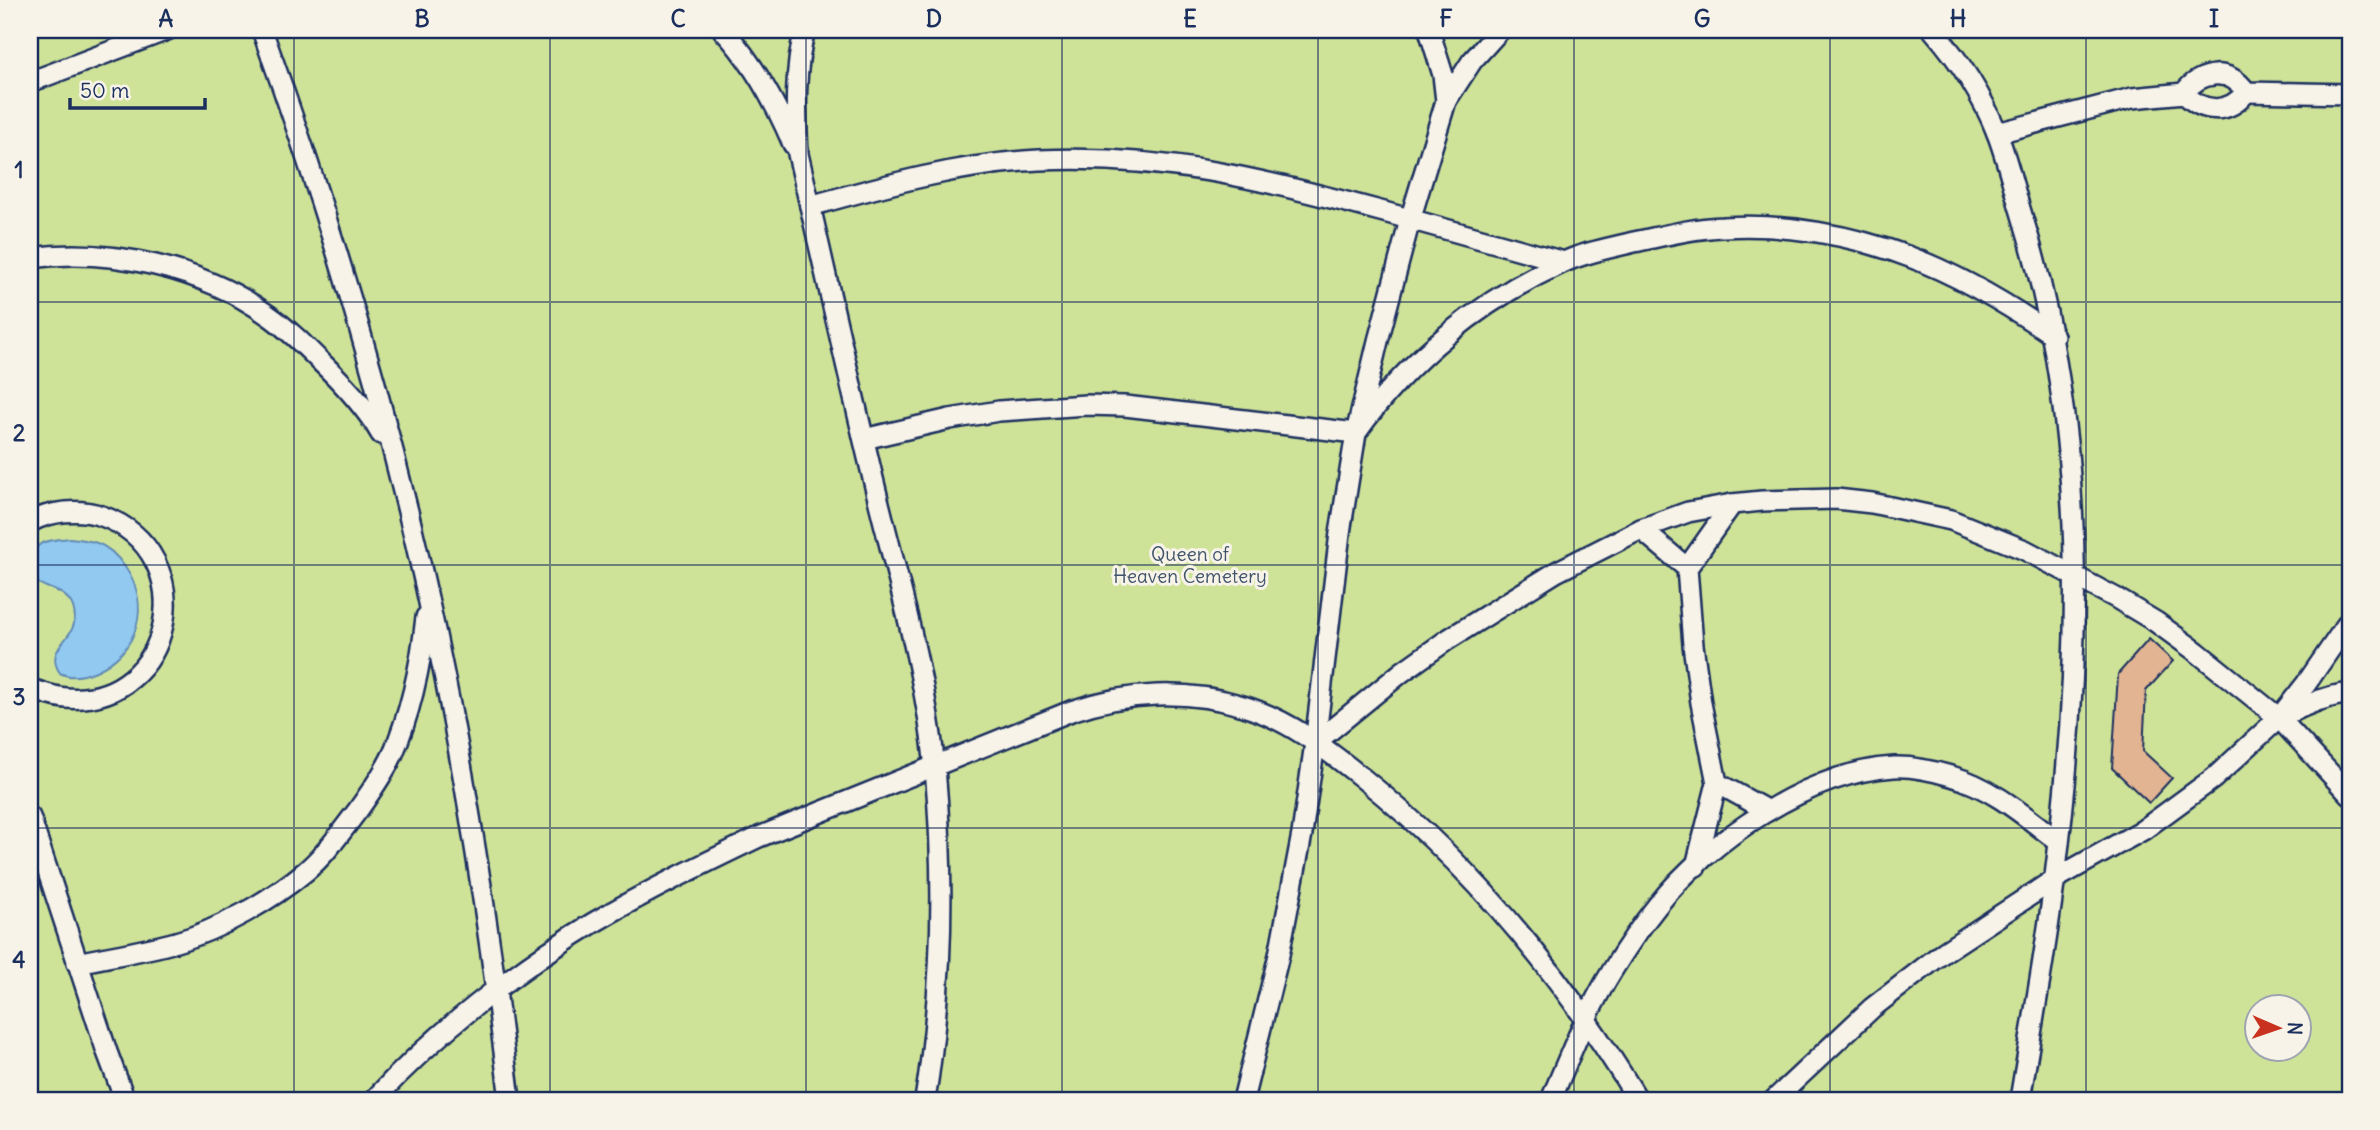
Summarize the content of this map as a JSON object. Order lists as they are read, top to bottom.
{
  "parks": ["Queen of Heaven Cemetery"],
  "scale_bar": "50 m",
  "north": "right",
  "grid": {
    "columns": [
      "A",
      "B",
      "C",
      "D",
      "E",
      "F",
      "G",
      "H",
      "I"
    ],
    "rows": [
      "1",
      "2",
      "3",
      "4"
    ]
  }
}
